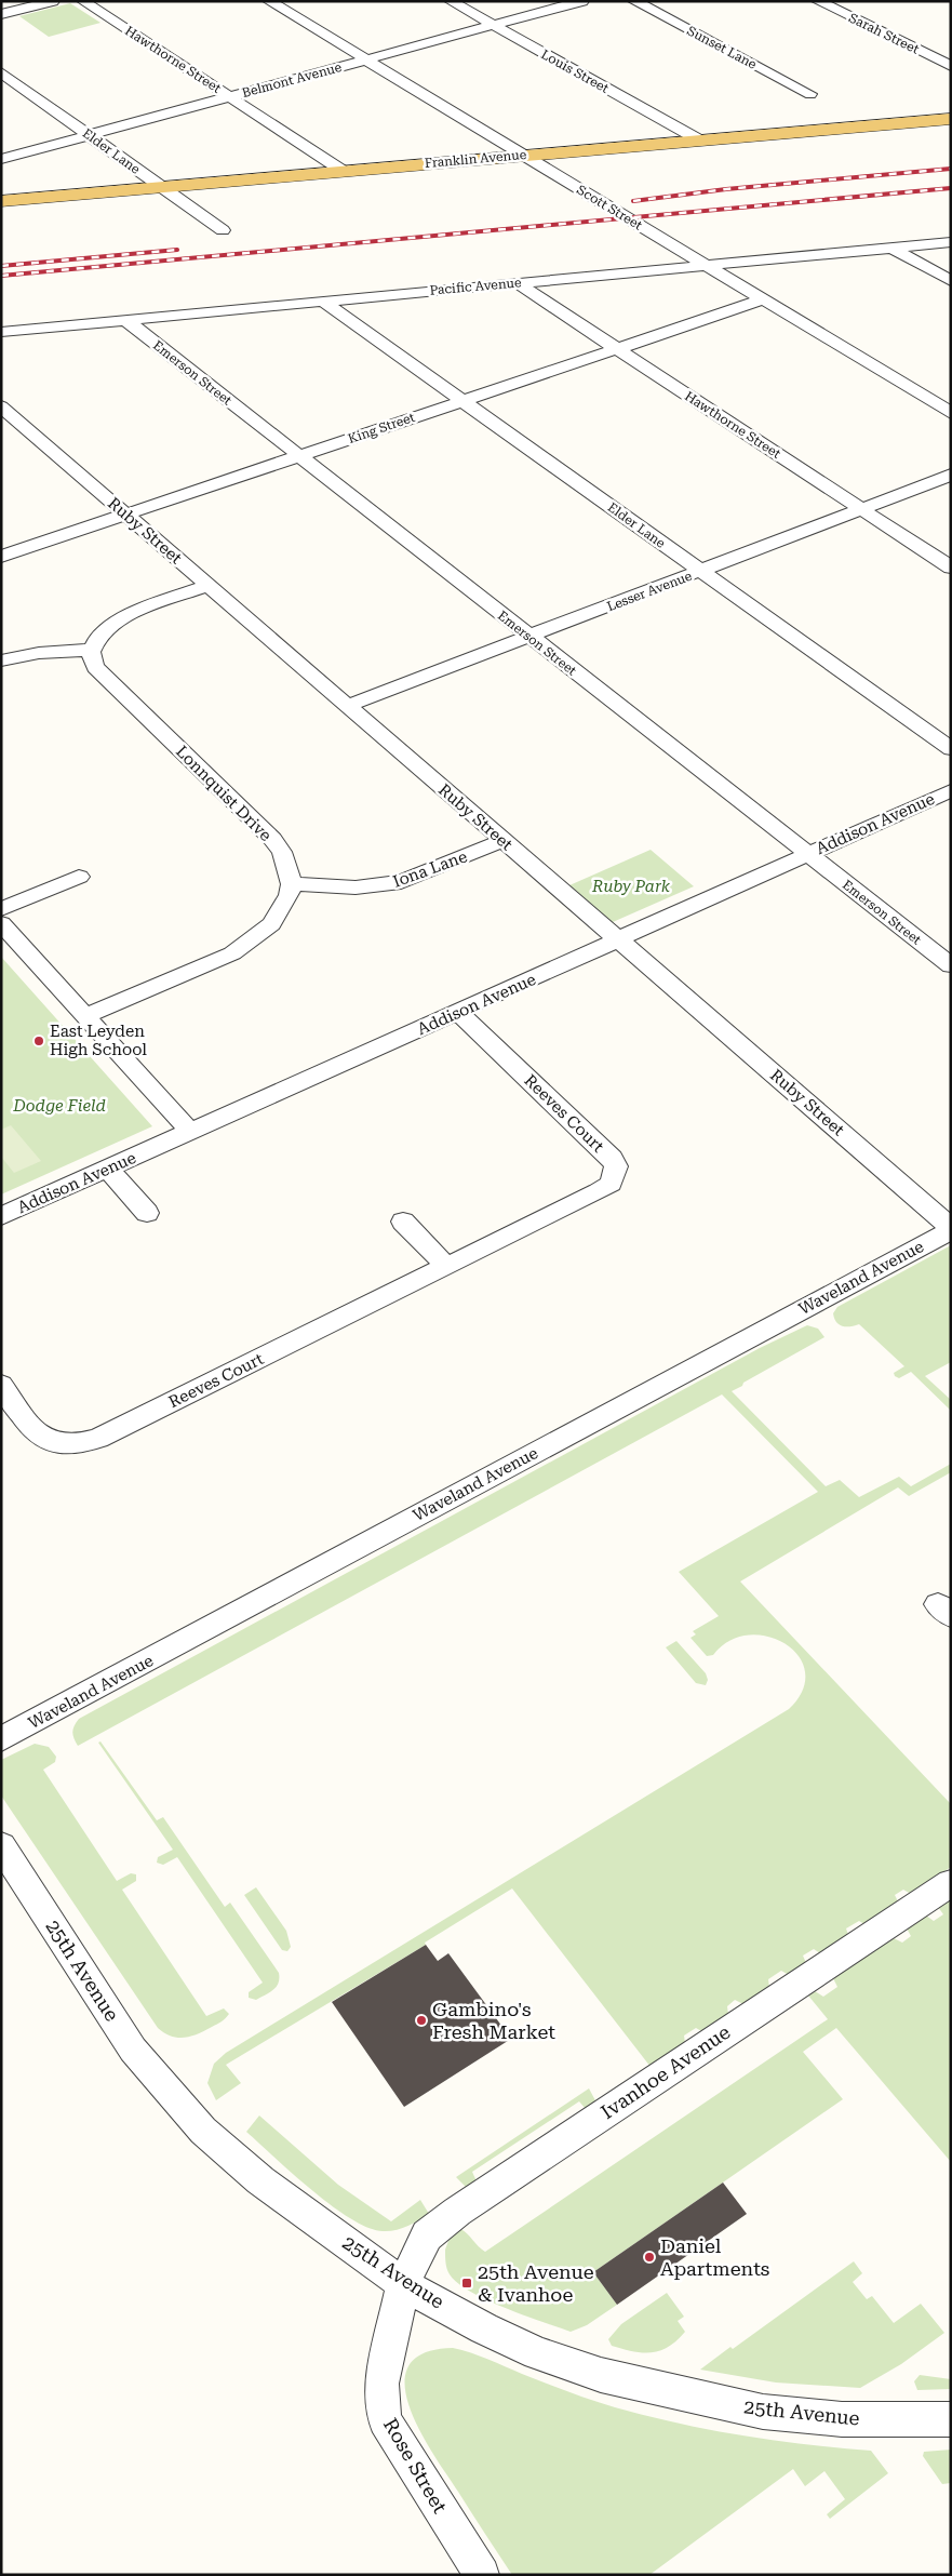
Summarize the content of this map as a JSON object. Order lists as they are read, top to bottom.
{
  "streets": {
    "main road": ["Franklin Avenue"],
    "street": [
      "Sarah Street",
      "Sunset Lane",
      "Hawthorne Street",
      "Louis Street",
      "Belmont Avenue",
      "Elder Lane",
      "Scott Street",
      "Pacific Avenue",
      "Emerson Street",
      "King Street",
      "Ruby Street",
      "Lesser Avenue",
      "Lonnquist Drive",
      "Addison Avenue",
      "Iona Lane",
      "Reeves Court",
      "Waveland Avenue",
      "25th Avenue",
      "Ivanhoe Avenue",
      "Rose Street"
    ]
  },
  "crossings": [
    ["Hawthorne Street", "Belmont Avenue"],
    ["Hawthorne Street", "Franklin Avenue"],
    ["Hawthorne Street", "Pacific Avenue"],
    ["Hawthorne Street", "King Street"],
    ["Hawthorne Street", "Lesser Avenue"],
    ["Louis Street", "Belmont Avenue"],
    ["Louis Street", "Franklin Avenue"],
    ["Belmont Avenue", "Elder Lane"],
    ["Belmont Avenue", "Scott Street"],
    ["Elder Lane", "Franklin Avenue"],
    ["Elder Lane", "Pacific Avenue"],
    ["Elder Lane", "King Street"],
    ["Elder Lane", "Lesser Avenue"],
    ["Franklin Avenue", "Scott Street"],
    ["Scott Street", "Pacific Avenue"],
    ["Scott Street", "King Street"],
    ["Pacific Avenue", "Emerson Street"],
    ["Emerson Street", "King Street"],
    ["Emerson Street", "Lesser Avenue"],
    ["Emerson Street", "Addison Avenue"],
    ["King Street", "Ruby Street"],
    ["Ruby Street", "Lesser Avenue"],
    ["Ruby Street", "Addison Avenue"],
    ["Ruby Street", "Iona Lane"],
    ["Ruby Street", "Waveland Avenue"],
    ["Lonnquist Drive", "Iona Lane"],
    ["Addison Avenue", "Reeves Court"],
    ["25th Avenue", "Ivanhoe Avenue"],
    ["25th Avenue", "Rose Street"],
    ["Ivanhoe Avenue", "Rose Street"]
  ],
  "parks": ["Ruby Park", "Dodge Field"],
  "places": {
    "other": ["East Leyden High School", "Gambino's Fresh Market", "Daniel Apartments"],
    "transit": ["25th Avenue & Ivanhoe"]
  }
}
